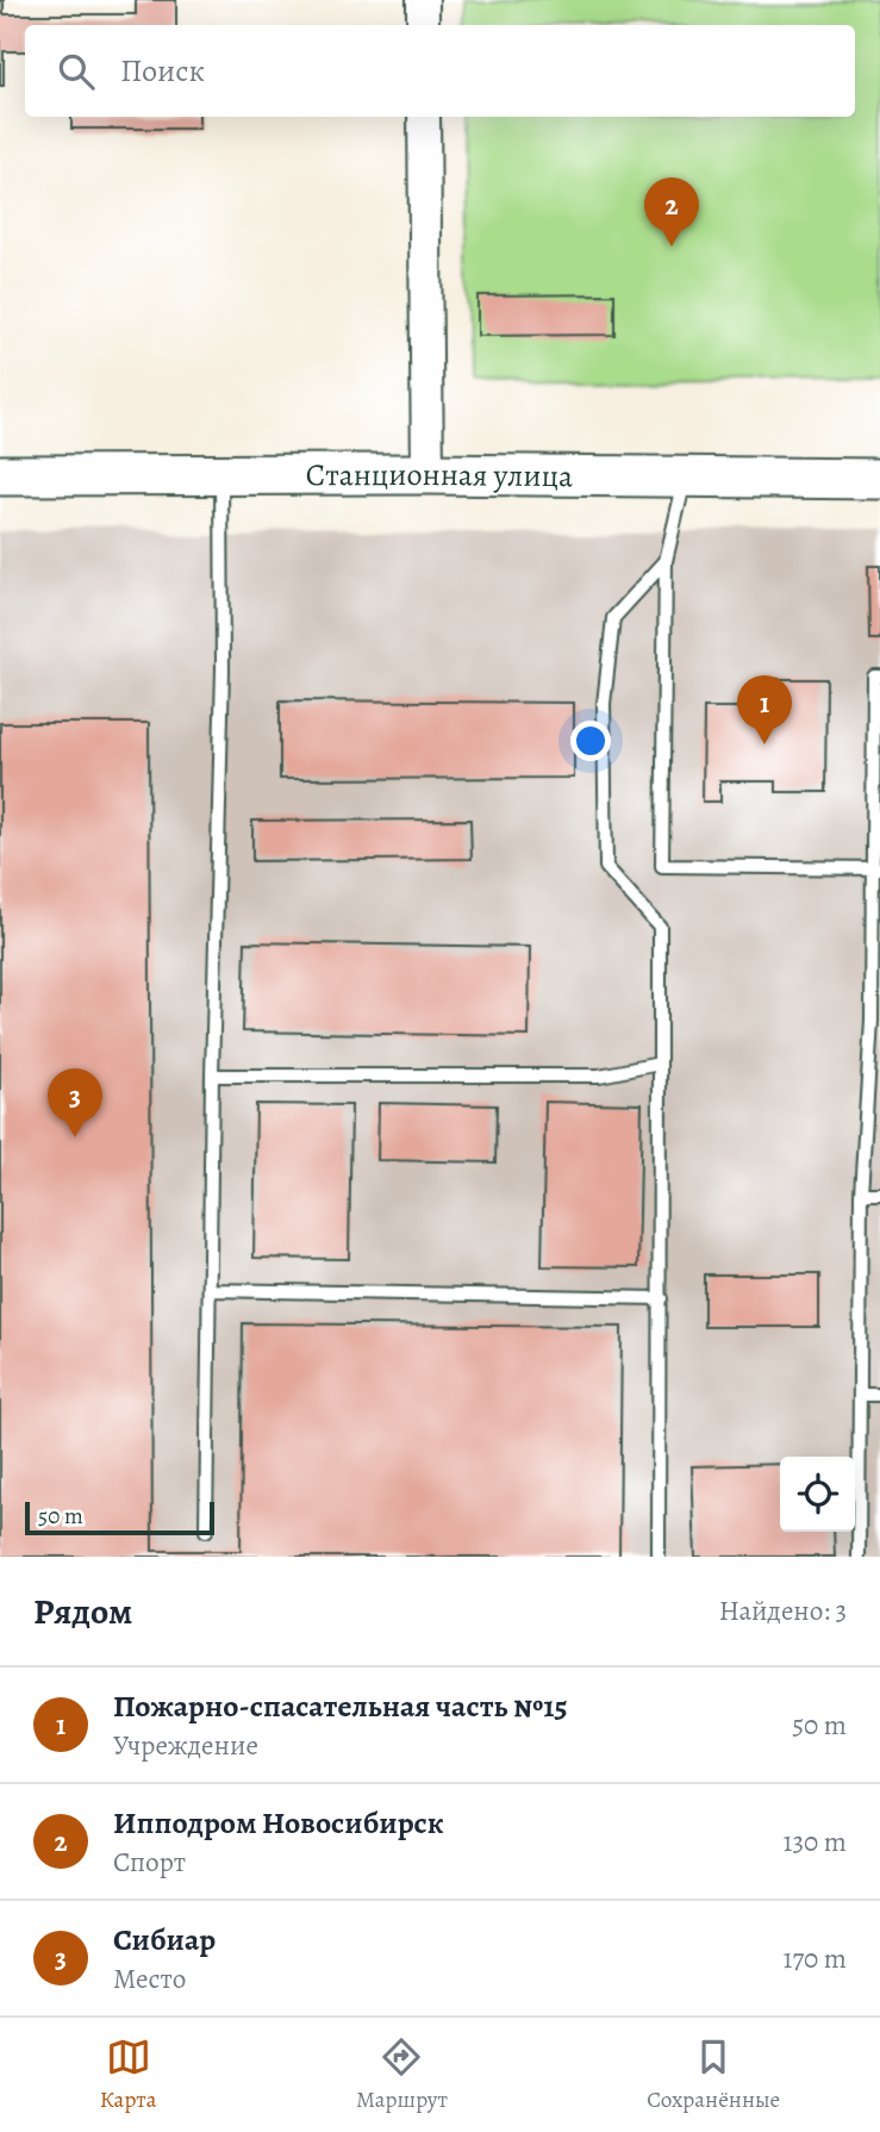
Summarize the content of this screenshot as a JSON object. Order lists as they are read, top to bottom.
{
  "streets": {
    "main road": ["Станционная улица"]
  },
  "scale_bar": "50 m",
  "page": {
    "search": "Поиск",
    "pins": ["2", "1", "3"],
    "scale": "50 m",
    "heading": ["Рядом", "Найдено: 3"],
    "list": [
      {
        "mark": "1",
        "name": "Пожарно-спасательная часть №15",
        "note": "Учреждение",
        "value": "50 m"
      },
      {
        "mark": "2",
        "name": "Ипподром Новосибирск",
        "note": "Спорт",
        "value": "130 m"
      },
      {
        "mark": "3",
        "name": "Сибиар",
        "note": "Место",
        "value": "170 m"
      }
    ],
    "nav": ["Карта", "Маршрут", "Сохранённые"]
  }
}
